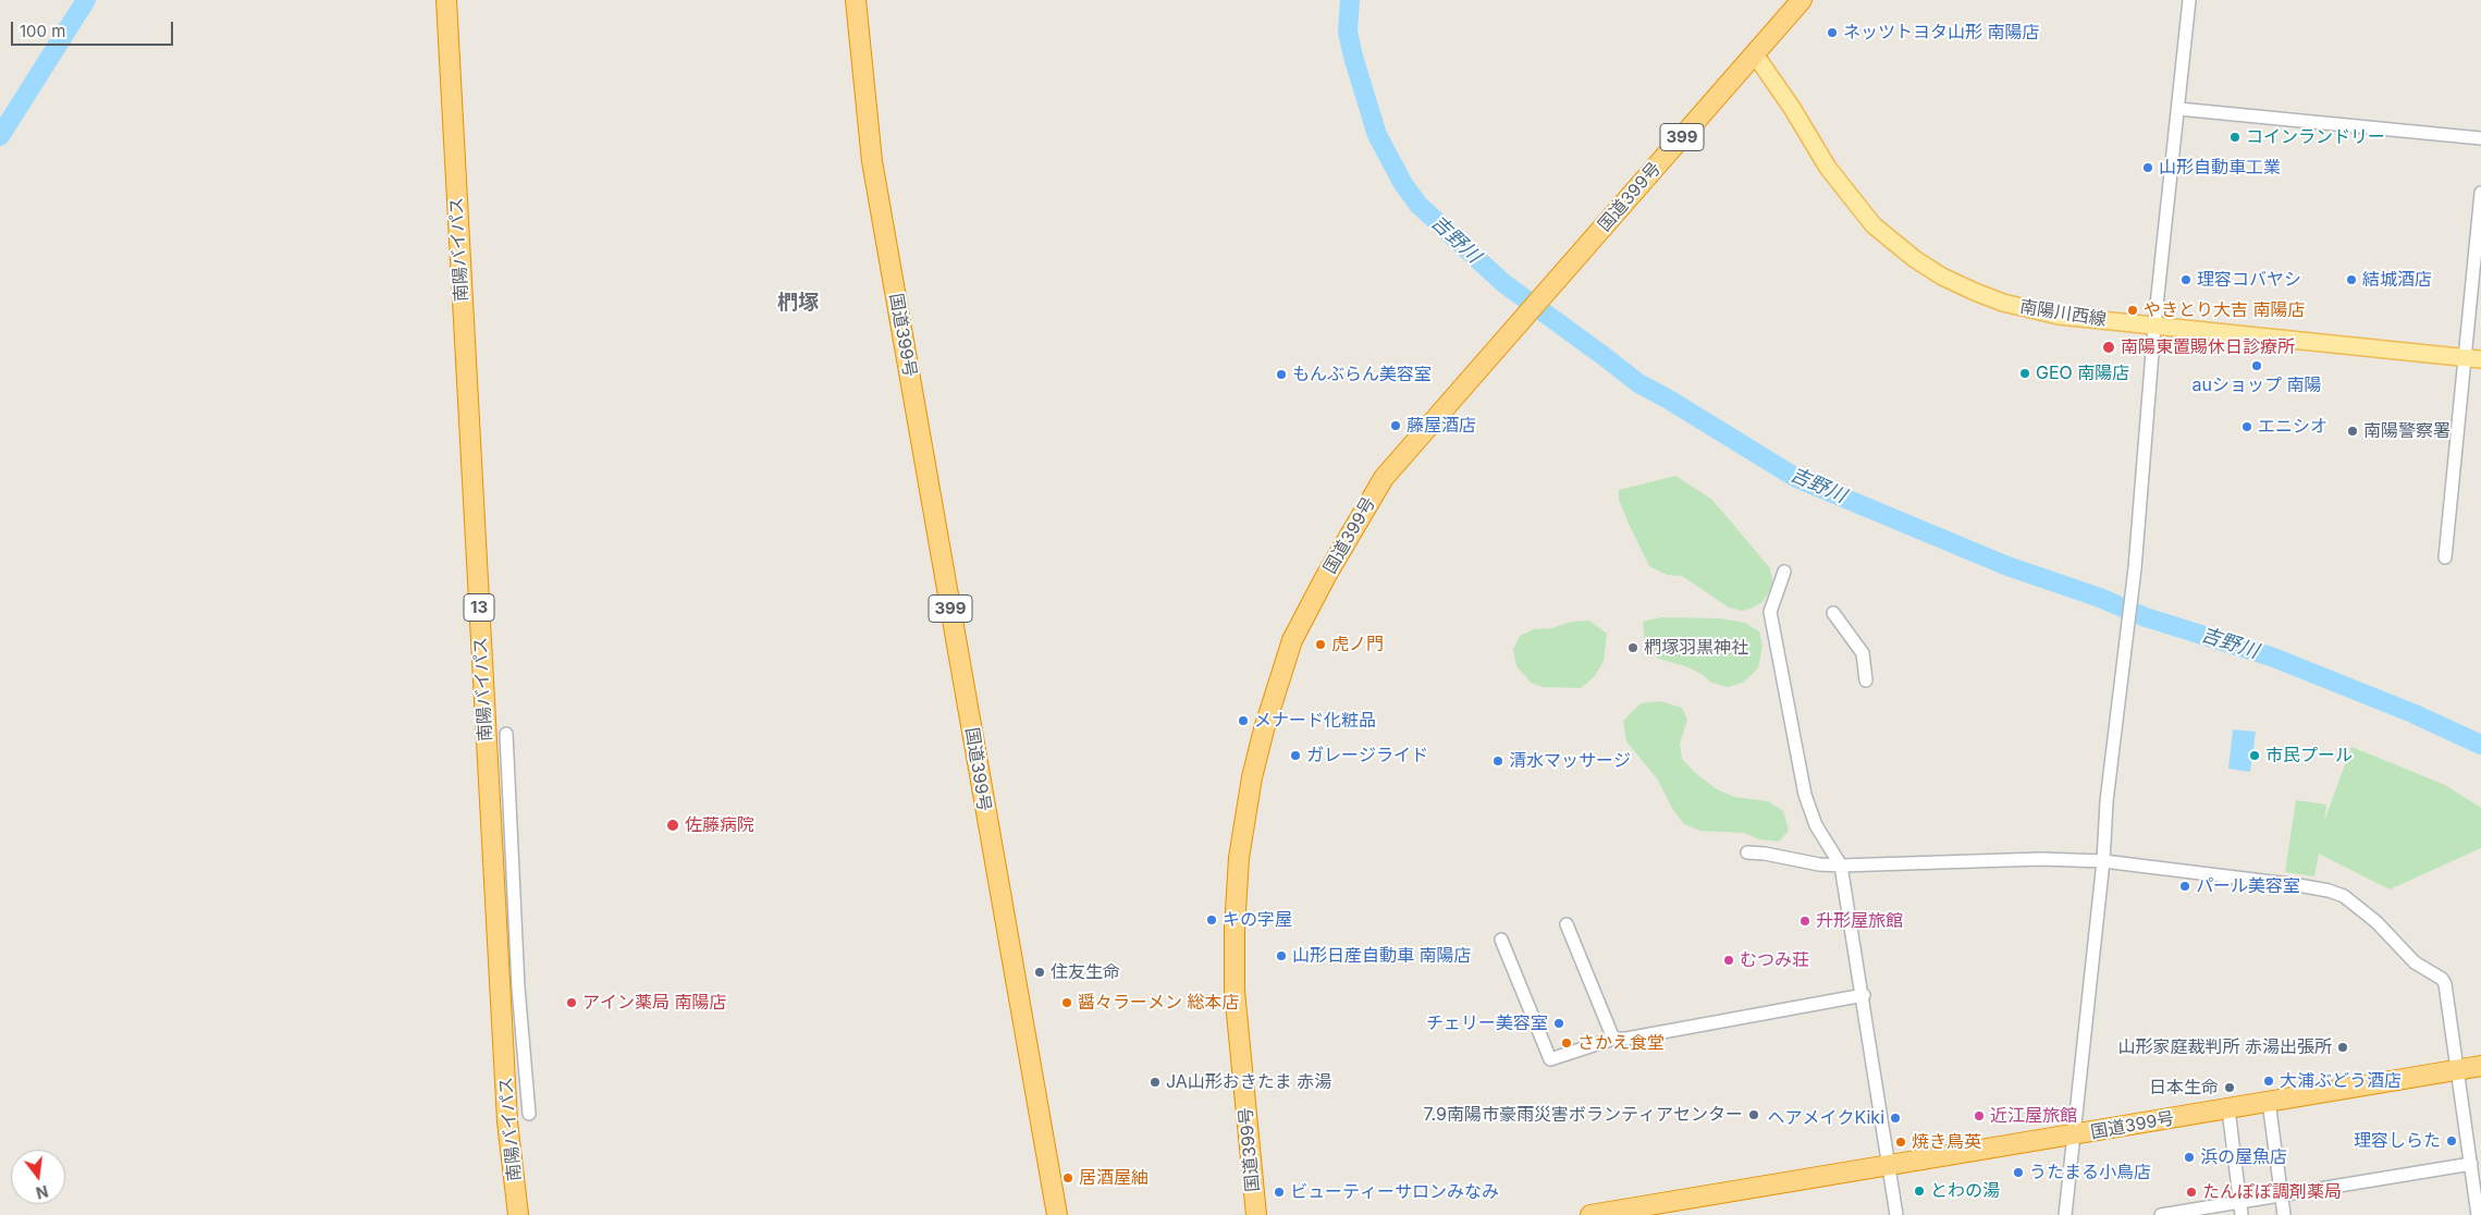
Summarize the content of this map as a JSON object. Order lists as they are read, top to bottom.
{
  "streets": {
    "highway": [
      "399",
      "国道399号",
      "南陽バイパス",
      "13"
    ],
    "main road": ["南陽川西線"]
  },
  "crossings": [
    ["国道399号", "南陽川西線"]
  ],
  "districts": ["椚塚"],
  "water": ["吉野川"],
  "places": [
    "ネッツトヨタ山形 南陽店",
    "コインランドリー",
    "山形自動車工業",
    "理容コバヤシ",
    "結城酒店",
    "やきとり大吉 南陽店",
    "南陽東置賜休日診療所",
    "auショップ 南陽",
    "GEO 南陽店",
    "もんぶらん美容室",
    "藤屋酒店",
    "エニシオ",
    "南陽警察署",
    "虎ノ門",
    "椚塚羽黒神社",
    "メナード化粧品",
    "ガレージライド",
    "市民プール",
    "清水マッサージ",
    "佐藤病院",
    "パール美容室",
    "キの字屋",
    "升形屋旅館",
    "山形日産自動車 南陽店",
    "むつみ荘",
    "住友生命",
    "アイン薬局 南陽店",
    "醤々ラーメン 総本店",
    "チェリー美容室",
    "さかえ食堂",
    "山形家庭裁判所 赤湯出張所",
    "大浦ぶどう酒店",
    "JA山形おきたま 赤湯",
    "日本生命",
    "7.9南陽市豪雨災害ボランティアセンター",
    "近江屋旅館",
    "ヘアメイクKiki",
    "理容しらた",
    "焼き鳥英",
    "浜の屋魚店",
    "うたまる小鳥店",
    "居酒屋紬",
    "とわの湯",
    "ビューティーサロンみなみ",
    "たんぽぽ調剤薬局"
  ],
  "scale_bar": "100 m",
  "north": "bottom"
}
